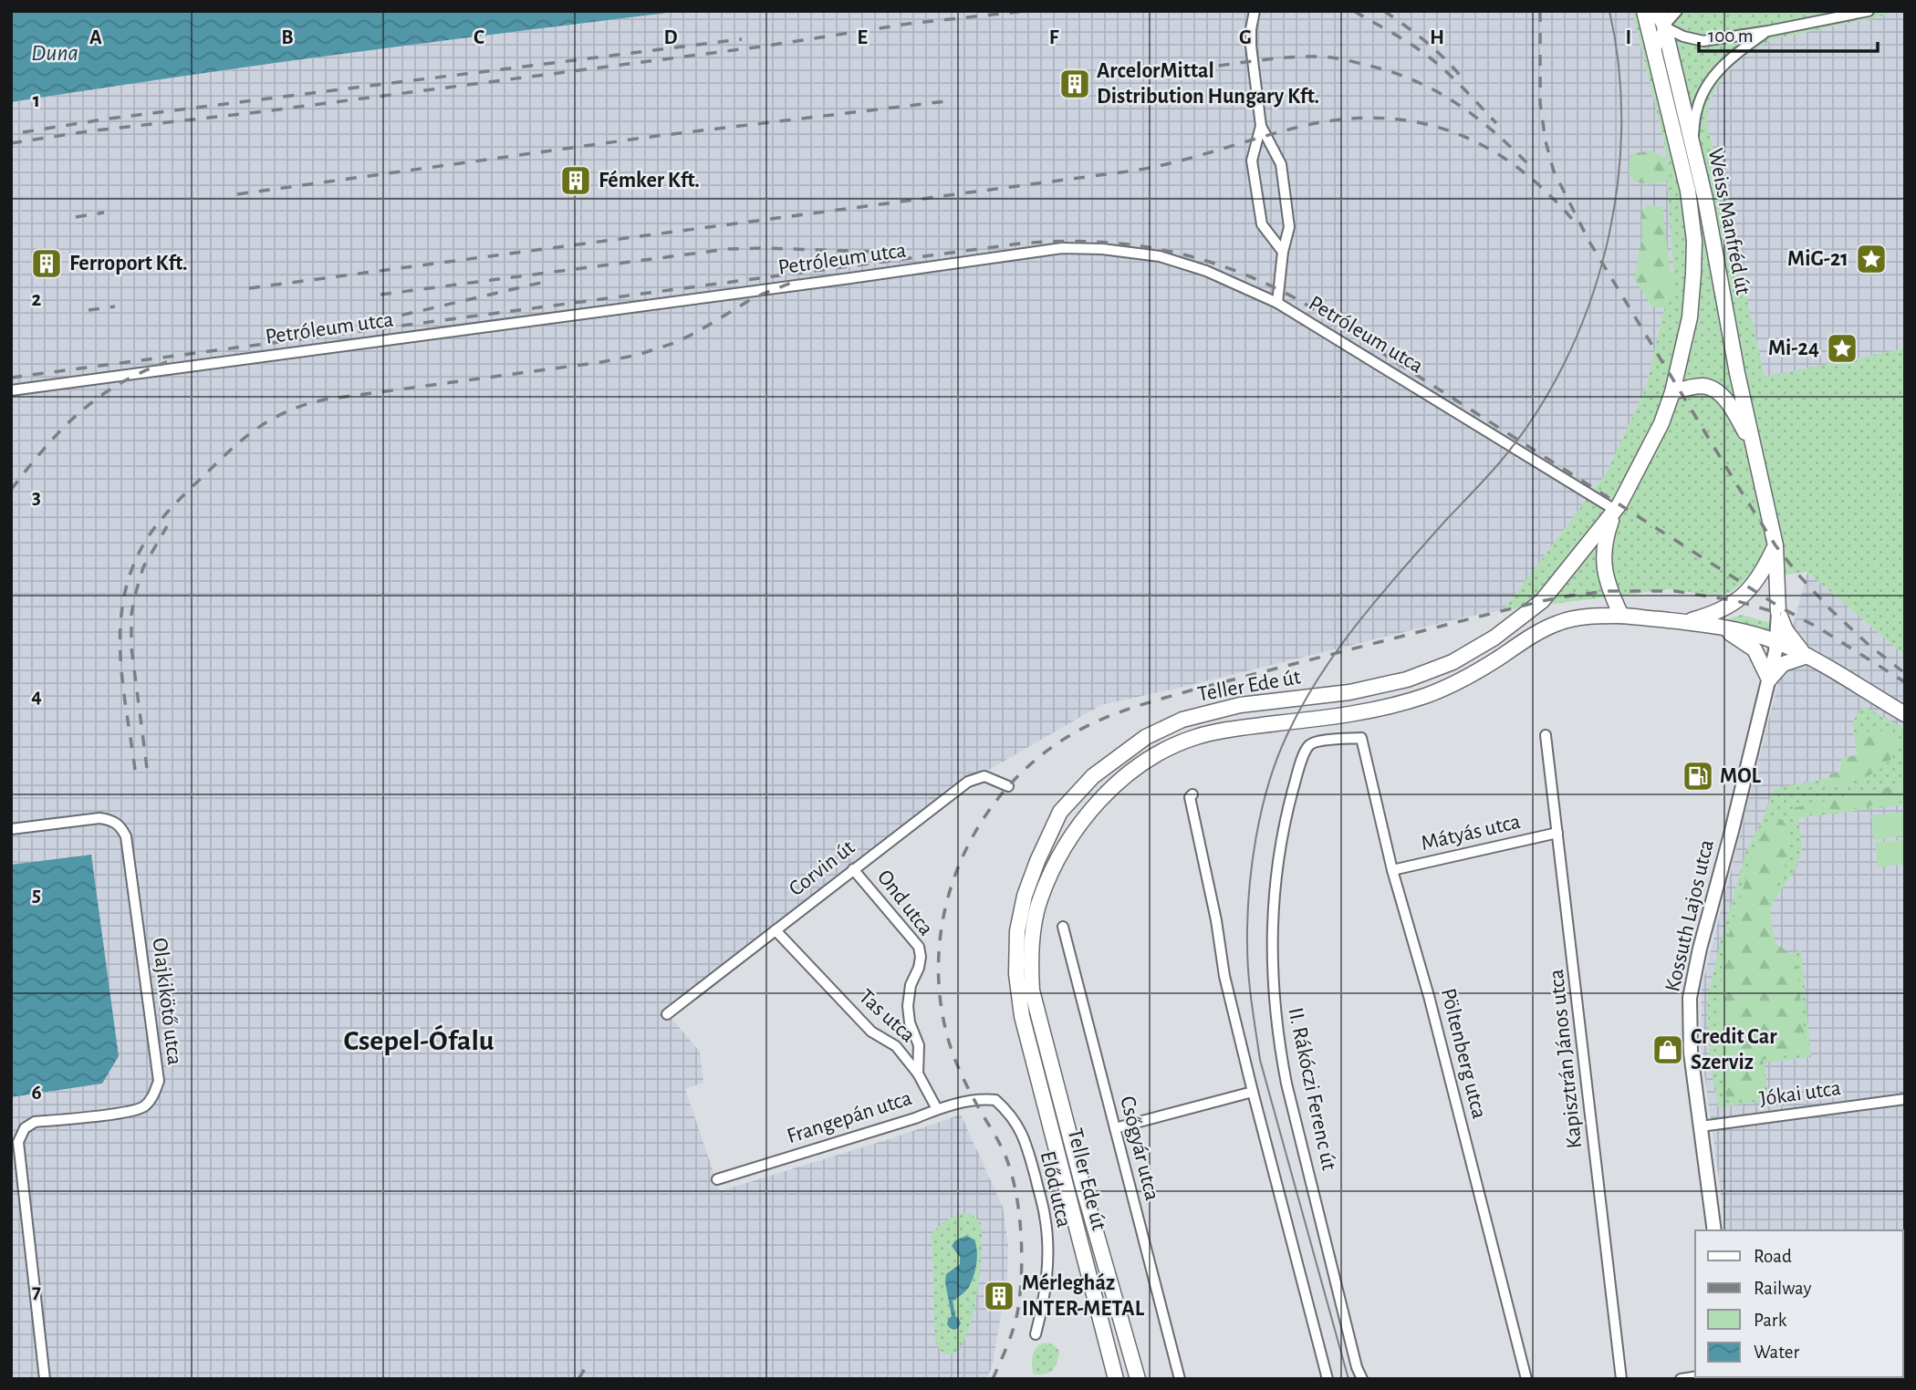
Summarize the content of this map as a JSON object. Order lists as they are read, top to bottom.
{
  "streets": {
    "main road": ["Weiss Manfréd út", "Teller Ede út"],
    "street": [
      "Petróleum utca",
      "Mátyás utca",
      "Corvin út",
      "Ond utca",
      "Kossuth Lajos utca",
      "Olajkikötő utca",
      "Tas utca",
      "Pöltenberg utca",
      "Kapisztrán János utca",
      "II. Rákóczi Ferenc út",
      "Jókai utca",
      "Frangepán utca",
      "Csőgyár utca",
      "Előd utca"
    ]
  },
  "crossings": [
    ["Weiss Manfréd út", "Petróleum utca"],
    ["Weiss Manfréd út", "Teller Ede út"],
    ["Weiss Manfréd út", "Kossuth Lajos utca"],
    ["Petróleum utca", "Teller Ede út"],
    ["Mátyás utca", "Pöltenberg utca"],
    ["Mátyás utca", "Kapisztrán János utca"],
    ["Corvin út", "Ond utca"],
    ["Corvin út", "Tas utca"],
    ["Ond utca", "Tas utca"],
    ["Kossuth Lajos utca", "Jókai utca"],
    ["Tas utca", "Frangepán utca"],
    ["Pöltenberg utca", "II. Rákóczi Ferenc út"],
    ["Frangepán utca", "Előd utca"]
  ],
  "districts": ["Csepel-Ófalu"],
  "water": ["Duna"],
  "places": {
    "building": [
      "ArcelorMittal Distribution Hungary Kft.",
      "Fémker Kft.",
      "Ferroport Kft.",
      "Mérlegház INTER-METAL"
    ],
    "place": ["MiG-21", "Mi-24"],
    "fuel station": ["MOL"],
    "shop": ["Credit Car Szerviz"]
  },
  "legend": [
    "Road",
    "Railway",
    "Park",
    "Water"
  ],
  "scale_bar": "100 m",
  "grid": {
    "columns": [
      "A",
      "B",
      "C",
      "D",
      "E",
      "F",
      "G",
      "H",
      "I"
    ],
    "rows": [
      "1",
      "2",
      "3",
      "4",
      "5",
      "6",
      "7"
    ]
  }
}
